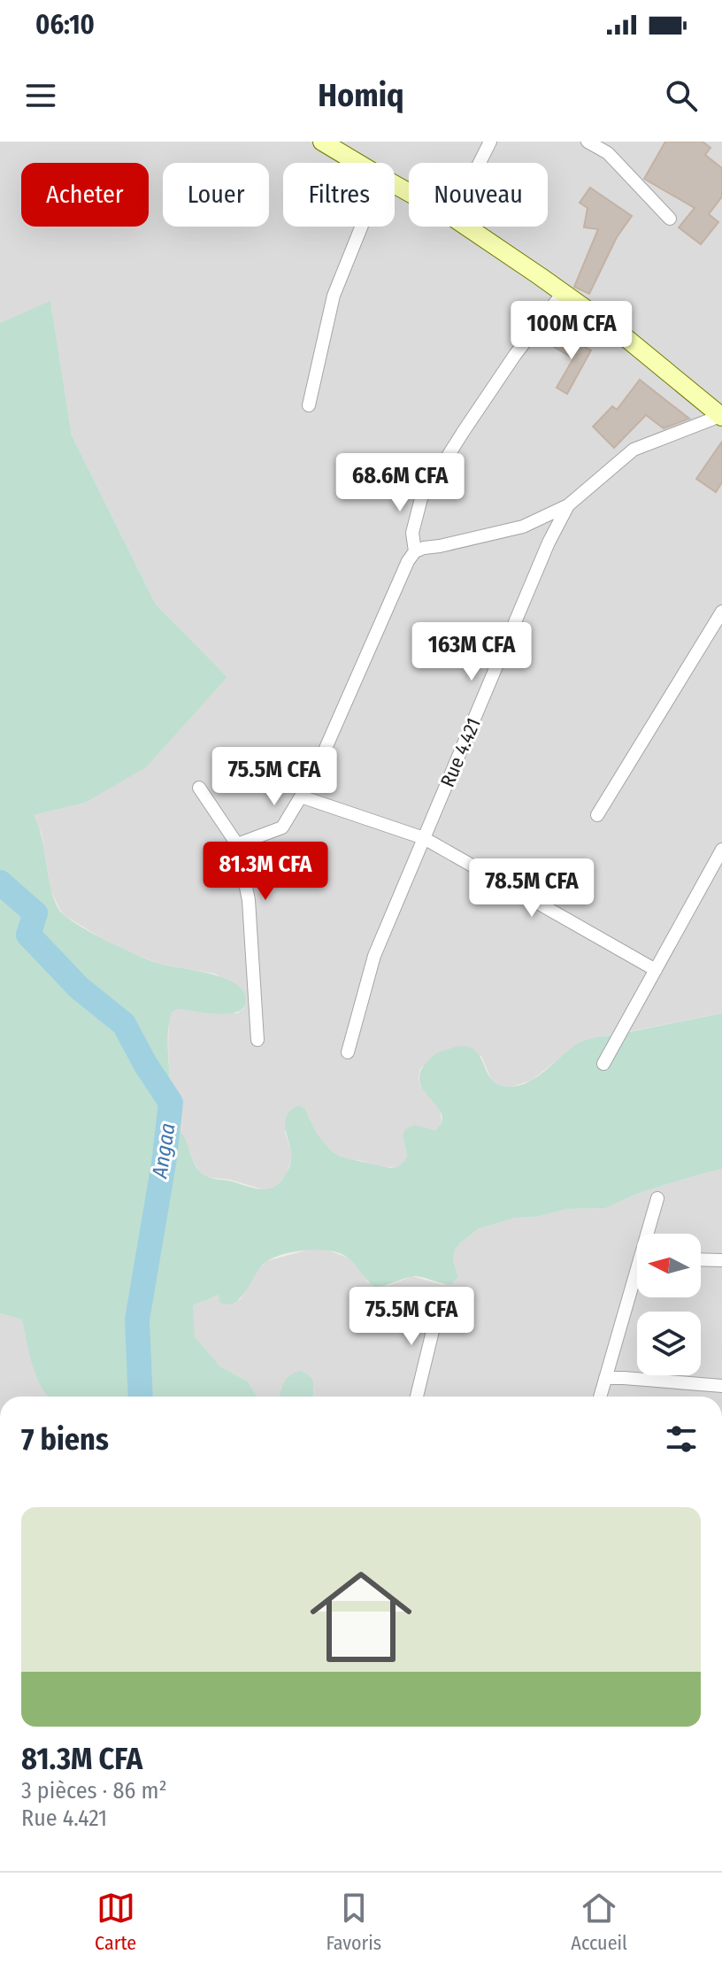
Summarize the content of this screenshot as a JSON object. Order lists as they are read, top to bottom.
{
  "streets": {
    "street": ["Rue 4.421"]
  },
  "water": ["Angaa"],
  "north": "left",
  "page": {
    "status": "06:10",
    "header": "Homiq",
    "chip": [
      "Acheter",
      "Louer",
      "Filtres",
      "Nouveau"
    ],
    "price": [
      "100M CFA",
      "68.6M CFA",
      "163M CFA",
      "75.5M CFA",
      "81.3M CFA",
      "78.5M CFA",
      "75.5M CFA"
    ],
    "heading": "7 biens",
    "list": [
      {
        "name": "81.3M CFA",
        "note": "3 pièces · 86 m² · Rue 4.421"
      }
    ],
    "tabs": ["Carte", "Favoris", "Accueil"]
  }
}
